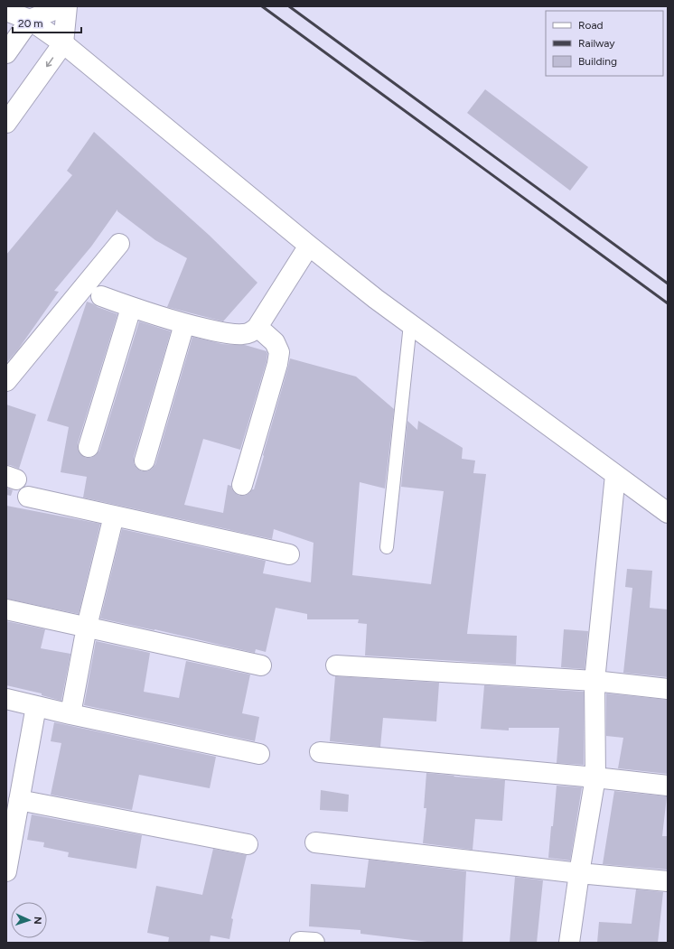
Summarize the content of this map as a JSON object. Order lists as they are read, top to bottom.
{
  "legend": ["Road", "Railway", "Building"],
  "scale_bar": "20 m",
  "north": "right"
}
